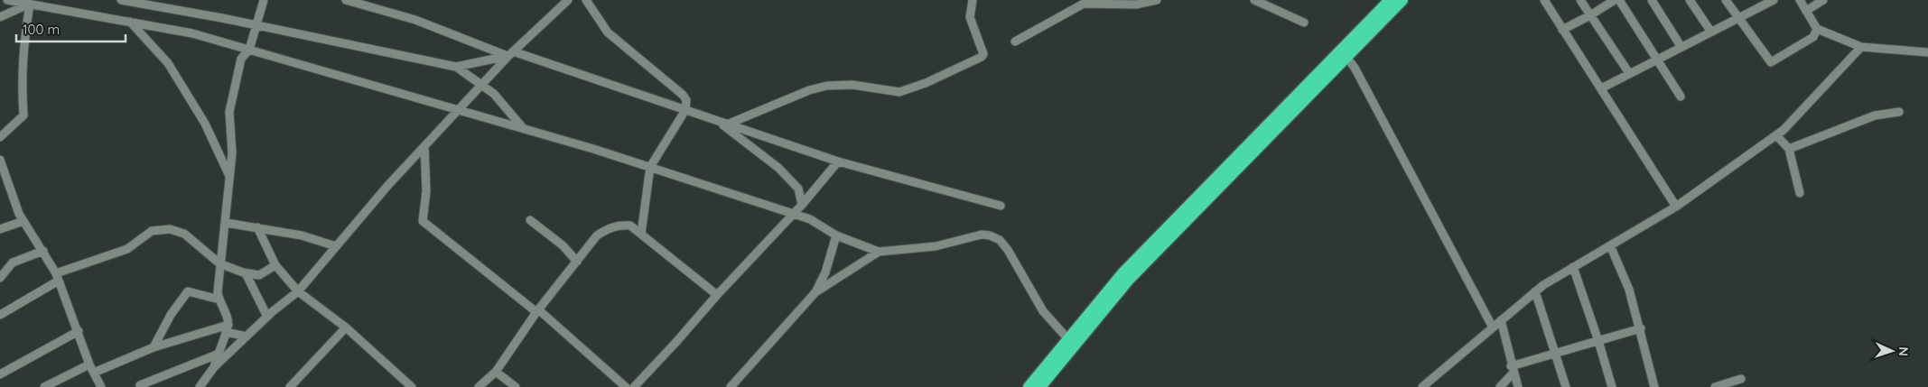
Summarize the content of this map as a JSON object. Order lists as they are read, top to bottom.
{
  "scale_bar": "100 m",
  "north": "right"
}
